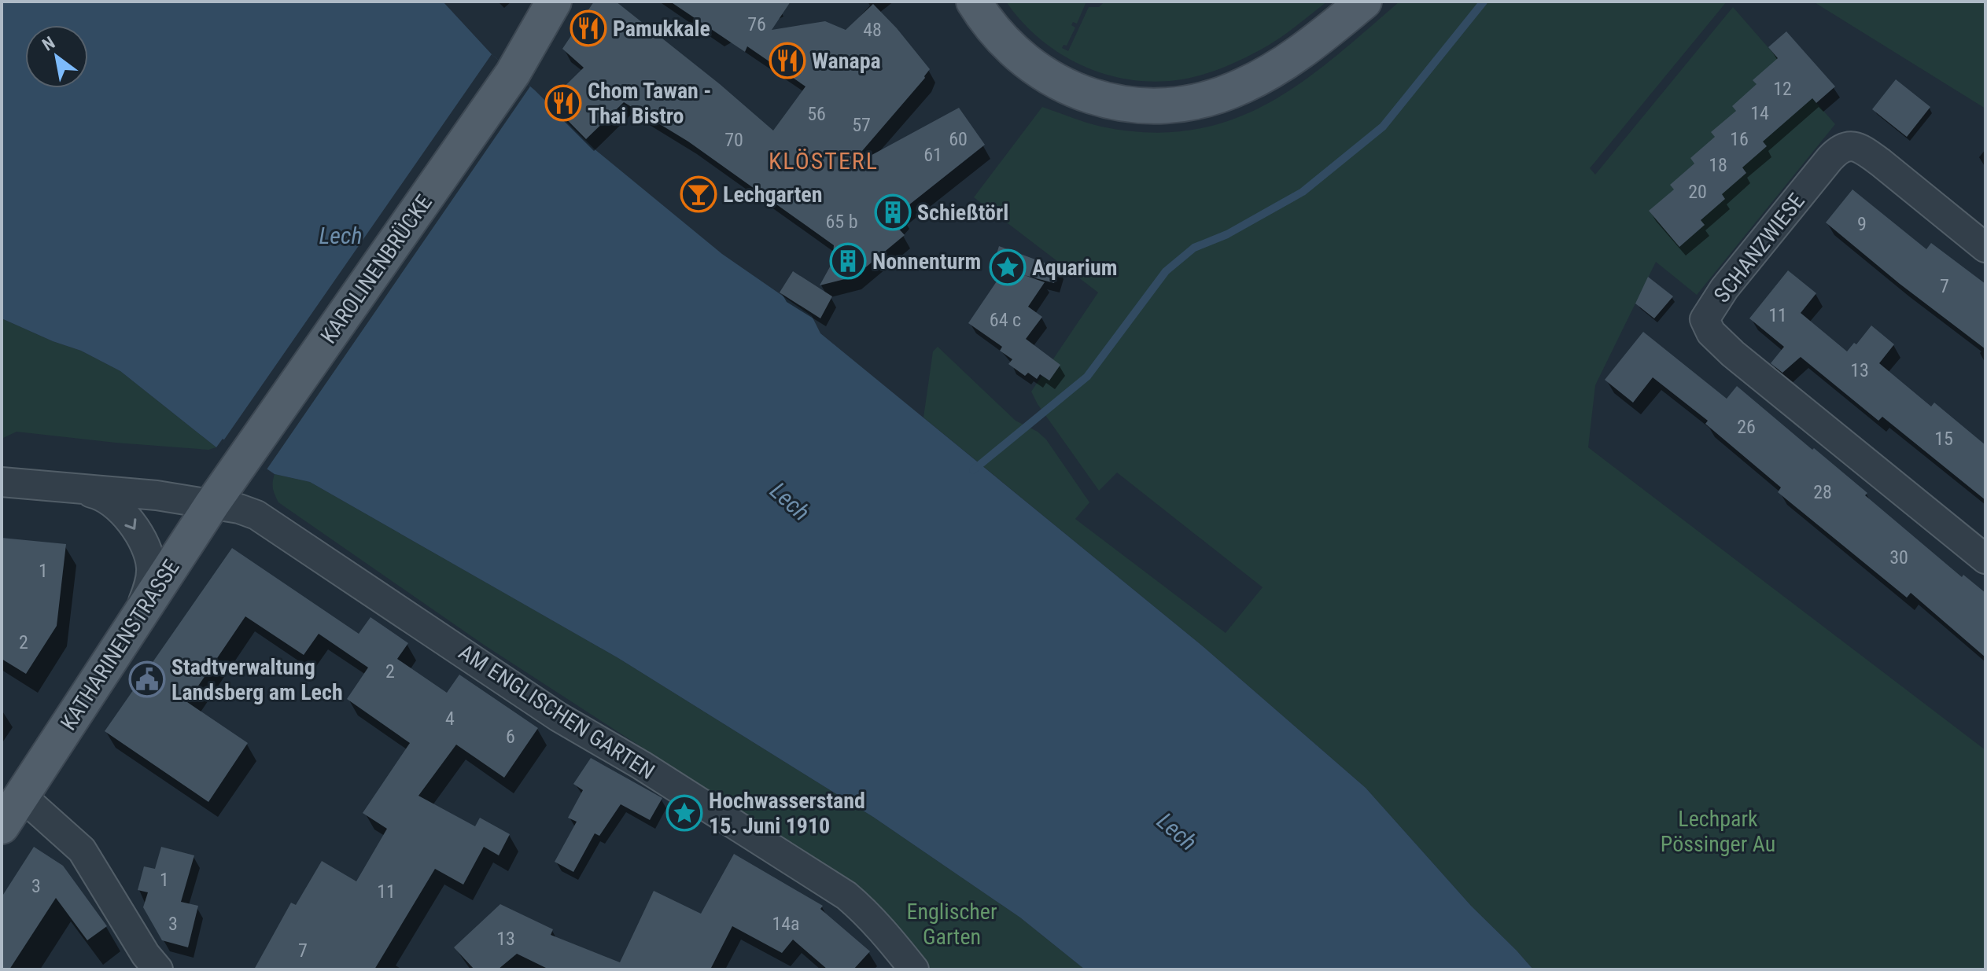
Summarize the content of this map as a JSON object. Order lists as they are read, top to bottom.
{
  "streets": {
    "main road": ["KAROLINENBRÜCKE", "KATHARINENSTRASSE"],
    "street": ["SCHANZWIESE", "AM ENGLISCHEN GARTEN"]
  },
  "crossings": [
    ["KAROLINENBRÜCKE", "KATHARINENSTRASSE"],
    ["KATHARINENSTRASSE", "AM ENGLISCHEN GARTEN"]
  ],
  "districts": ["KLÖSTERL"],
  "water": ["Lech"],
  "parks": ["Lechpark Pössinger Au", "Englischer Garten"],
  "places": {
    "restaurant": ["Pamukkale", "Wanapa", "Chom Tawan - Thai Bistro"],
    "bar": ["Lechgarten"],
    "building": ["Schießtörl", "Nonnenturm"],
    "place": ["Aquarium", "Hochwasserstand 15. Juni 1910"],
    "public building": ["Stadtverwaltung Landsberg am Lech"]
  },
  "house_numbers": [
    "76",
    "48",
    "12",
    "14",
    "56",
    "57",
    "60",
    "16",
    "70",
    "61",
    "18",
    "20",
    "65 b",
    "9",
    "7",
    "11",
    "64 c",
    "13",
    "26",
    "15",
    "28",
    "30",
    "1",
    "2",
    "2",
    "4",
    "6",
    "1",
    "3",
    "11",
    "3",
    "14a",
    "13",
    "7"
  ],
  "north": "top left"
}
